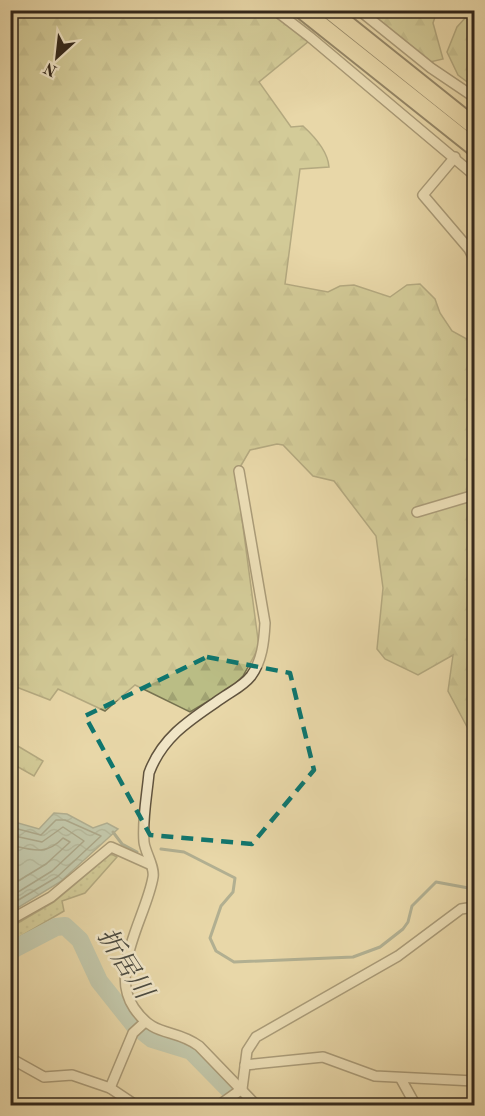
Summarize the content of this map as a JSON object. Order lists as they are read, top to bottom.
{
  "water": ["折居川"],
  "north": "bottom left"
}
